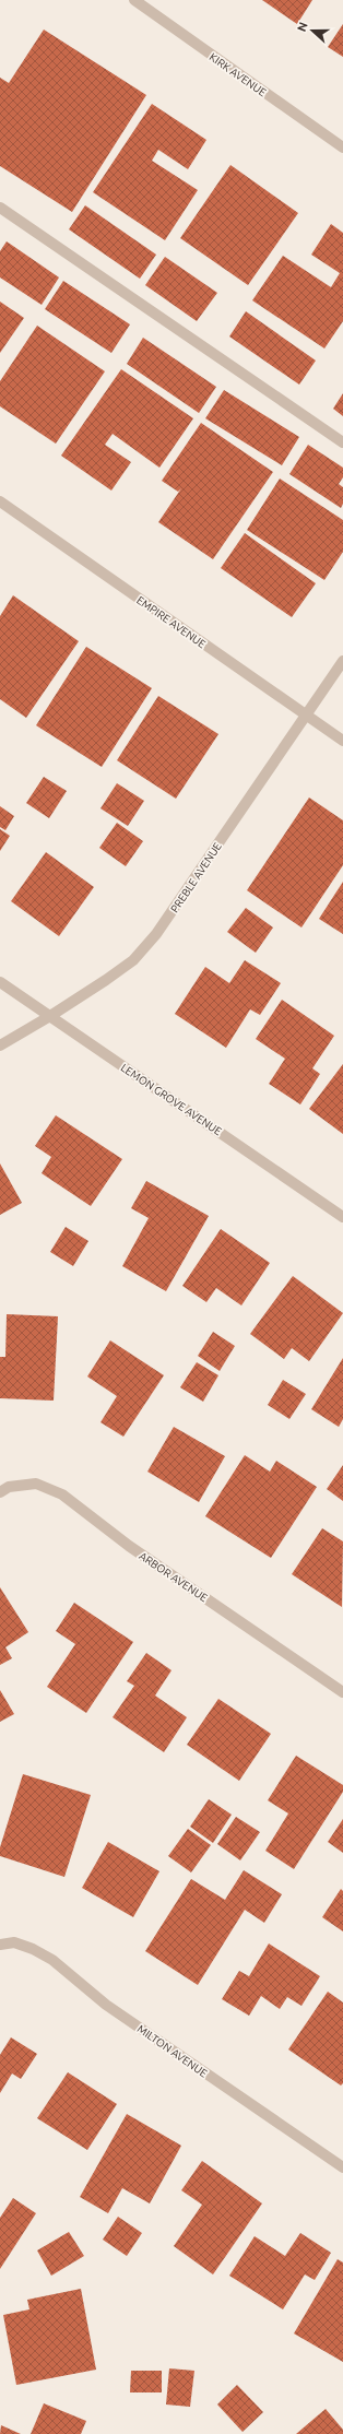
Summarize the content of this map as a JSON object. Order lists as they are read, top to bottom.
{
  "streets": {
    "street": [
      "KIRK AVENUE",
      "EMPIRE AVENUE",
      "PREBLE AVENUE",
      "LEMON GROVE AVENUE",
      "ARBOR AVENUE",
      "MILTON AVENUE"
    ]
  },
  "crossings": [
    ["EMPIRE AVENUE", "PREBLE AVENUE"],
    ["PREBLE AVENUE", "LEMON GROVE AVENUE"]
  ],
  "north": "left"
}
